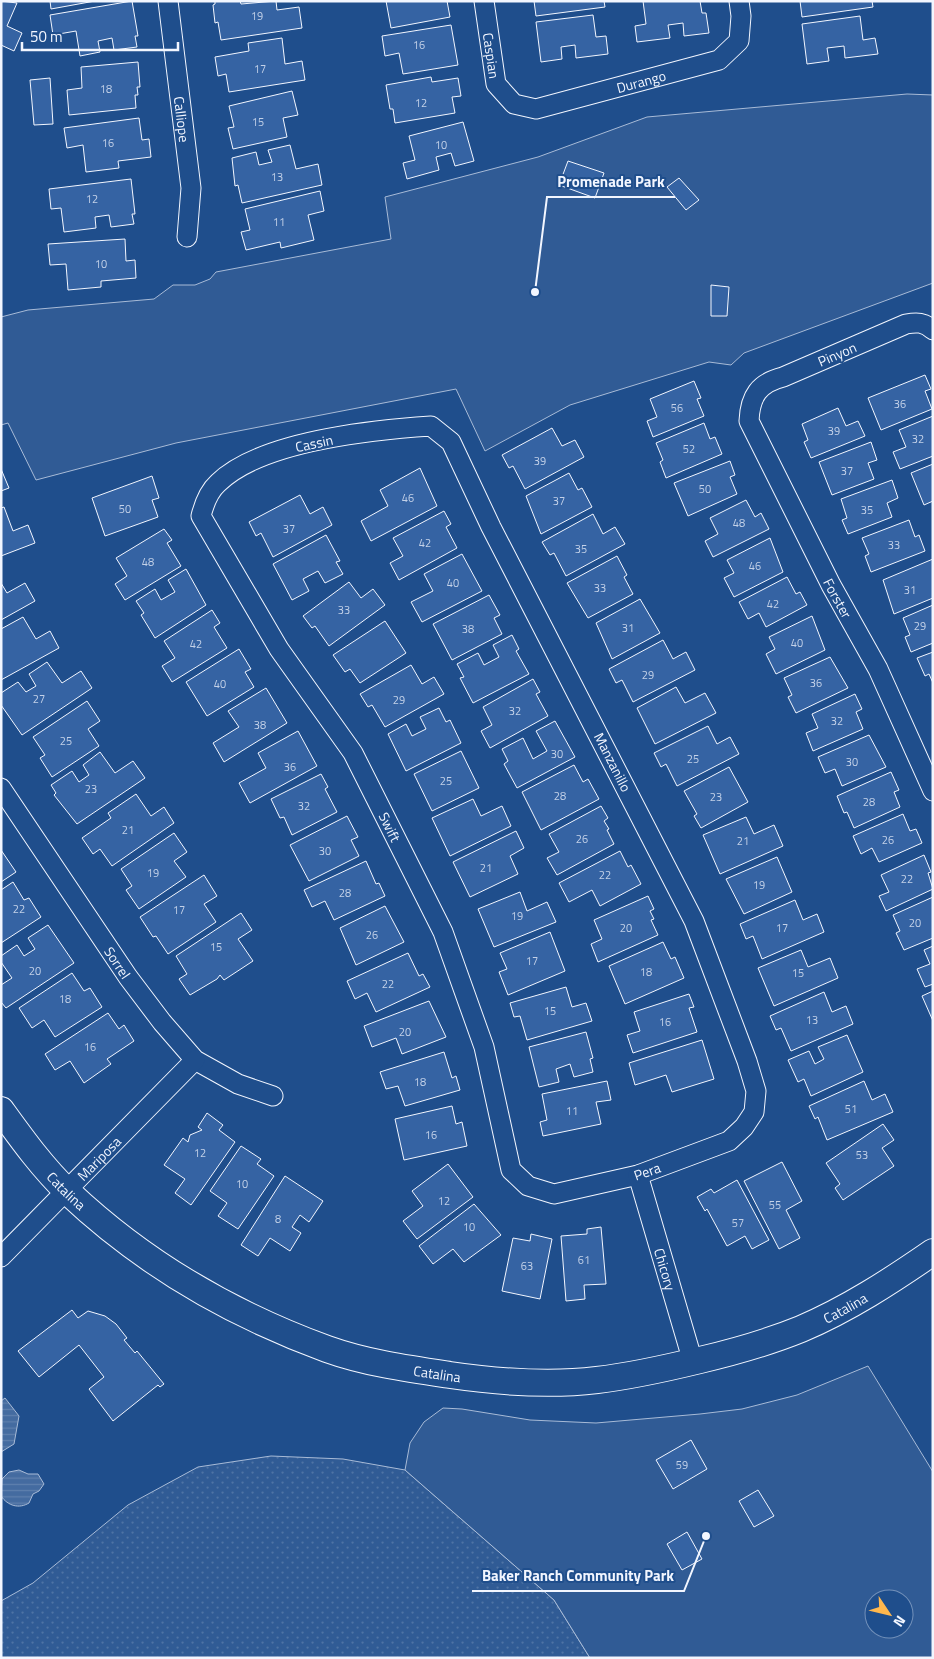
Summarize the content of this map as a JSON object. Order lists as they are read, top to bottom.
{
  "streets": {
    "street": [
      "Caspian",
      "Durango",
      "Calliope",
      "Pinyon",
      "Cassin",
      "Forster",
      "Manzanillo",
      "Swift",
      "Sorrel",
      "Mariposa",
      "Pera",
      "Catalina",
      "Chicory"
    ]
  },
  "crossings": [
    ["Caspian", "Durango"],
    ["Pinyon", "Forster"],
    ["Cassin", "Manzanillo"],
    ["Cassin", "Swift"],
    ["Manzanillo", "Pera"],
    ["Swift", "Pera"],
    ["Sorrel", "Mariposa"],
    ["Mariposa", "Catalina"],
    ["Pera", "Chicory"],
    ["Catalina", "Chicory"]
  ],
  "places": ["Promenade Park", "Baker Ranch Community Park"],
  "house_numbers": [
    "19",
    "16",
    "17",
    "18",
    "12",
    "15",
    "16",
    "10",
    "13",
    "12",
    "11",
    "10",
    "36",
    "56",
    "39",
    "32",
    "52",
    "39",
    "37",
    "50",
    "46",
    "37",
    "50",
    "35",
    "48",
    "37",
    "42",
    "33",
    "35",
    "48",
    "46",
    "40",
    "33",
    "31",
    "42",
    "33",
    "29",
    "31",
    "38",
    "40",
    "42",
    "29",
    "36",
    "40",
    "27",
    "29",
    "32",
    "32",
    "38",
    "25",
    "30",
    "25",
    "30",
    "36",
    "25",
    "23",
    "28",
    "23",
    "28",
    "32",
    "21",
    "26",
    "26",
    "21",
    "30",
    "21",
    "19",
    "22",
    "22",
    "19",
    "28",
    "22",
    "17",
    "19",
    "20",
    "20",
    "17",
    "26",
    "15",
    "17",
    "20",
    "18",
    "15",
    "22",
    "18",
    "15",
    "13",
    "16",
    "20",
    "16",
    "18",
    "51",
    "11",
    "16",
    "12",
    "53",
    "10",
    "12",
    "55",
    "8",
    "57",
    "10",
    "61",
    "63",
    "59"
  ],
  "scale_bar": "50 m",
  "north": "bottom right"
}
